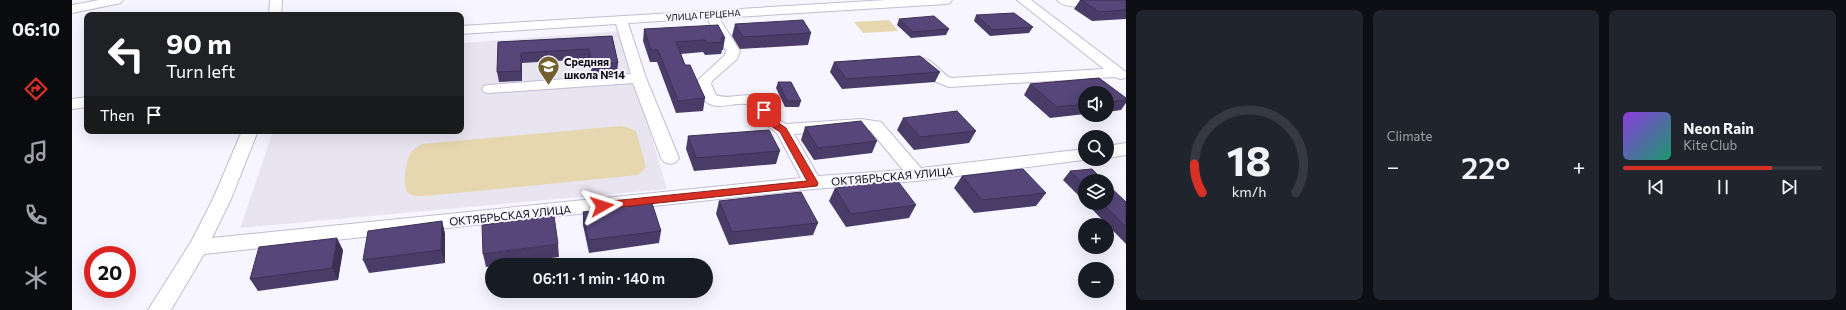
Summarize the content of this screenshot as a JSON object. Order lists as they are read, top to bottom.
{
  "streets": {
    "street": ["УЛИЦА ГЕРЦЕНА", "ОКТЯБРЬСКАЯ УЛИЦА"]
  },
  "places": {
    "school or university": ["Средняя школа №14"]
  },
  "page": {
    "tabs": "06:10",
    "tile": "Climate",
    "turn": ["90 m", "Turn left"],
    "map_buttons": ["+", "−"],
    "then": "Then",
    "song": ["Neon Rain", "Kite Club"],
    "heat": ["−", "22°", "+"],
    "limit": "20",
    "trip": "06:11 · 1 min · 140 m",
    "gauge": ["18", "km/h"]
  }
}
